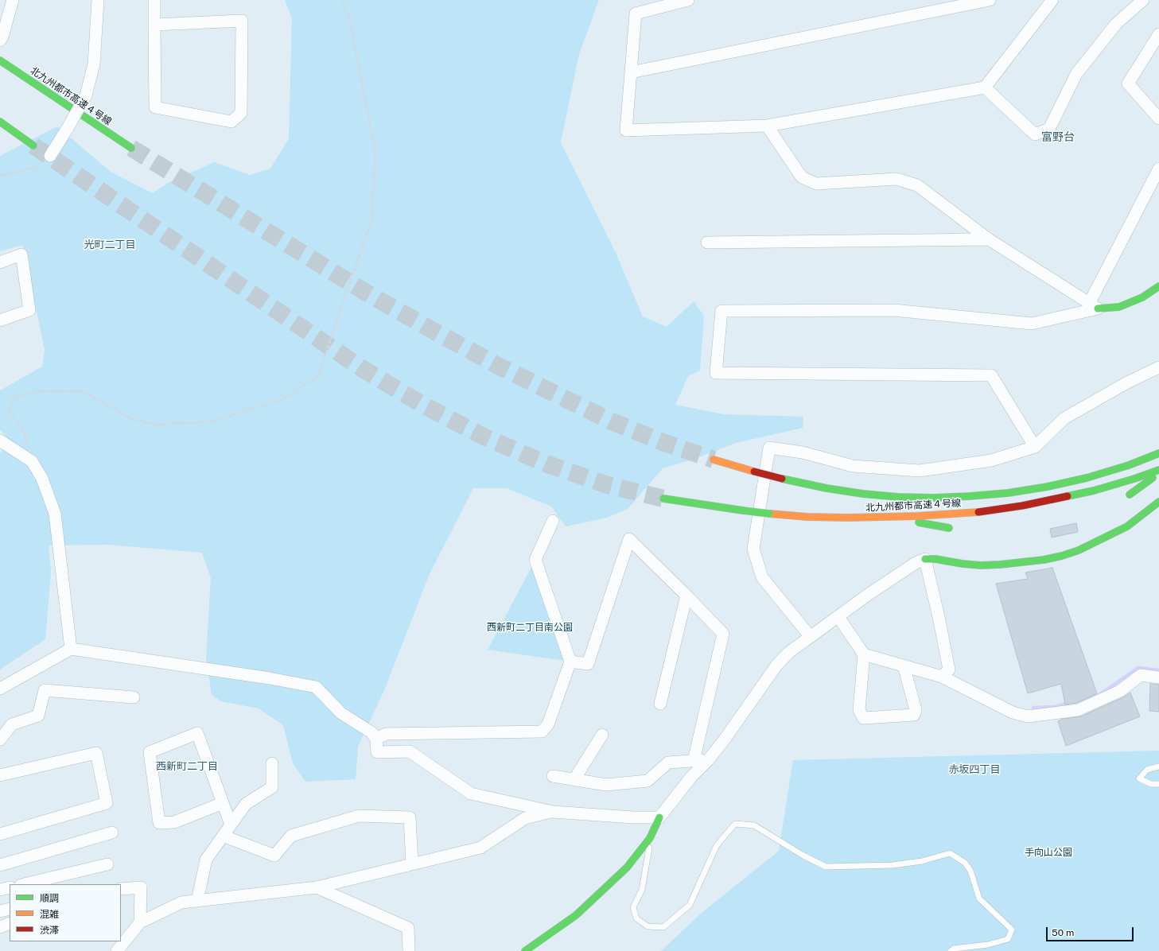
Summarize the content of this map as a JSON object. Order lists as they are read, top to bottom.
{
  "streets": {
    "main road": ["北九州都市高速４号線"]
  },
  "districts": [
    "富野台",
    "光町二丁目",
    "西新町二丁目",
    "赤坂四丁目"
  ],
  "parks": ["西新町二丁目南公園", "手向山公園"],
  "legend": ["順調", "混雑", "渋滞"],
  "scale_bar": "50 m"
}
